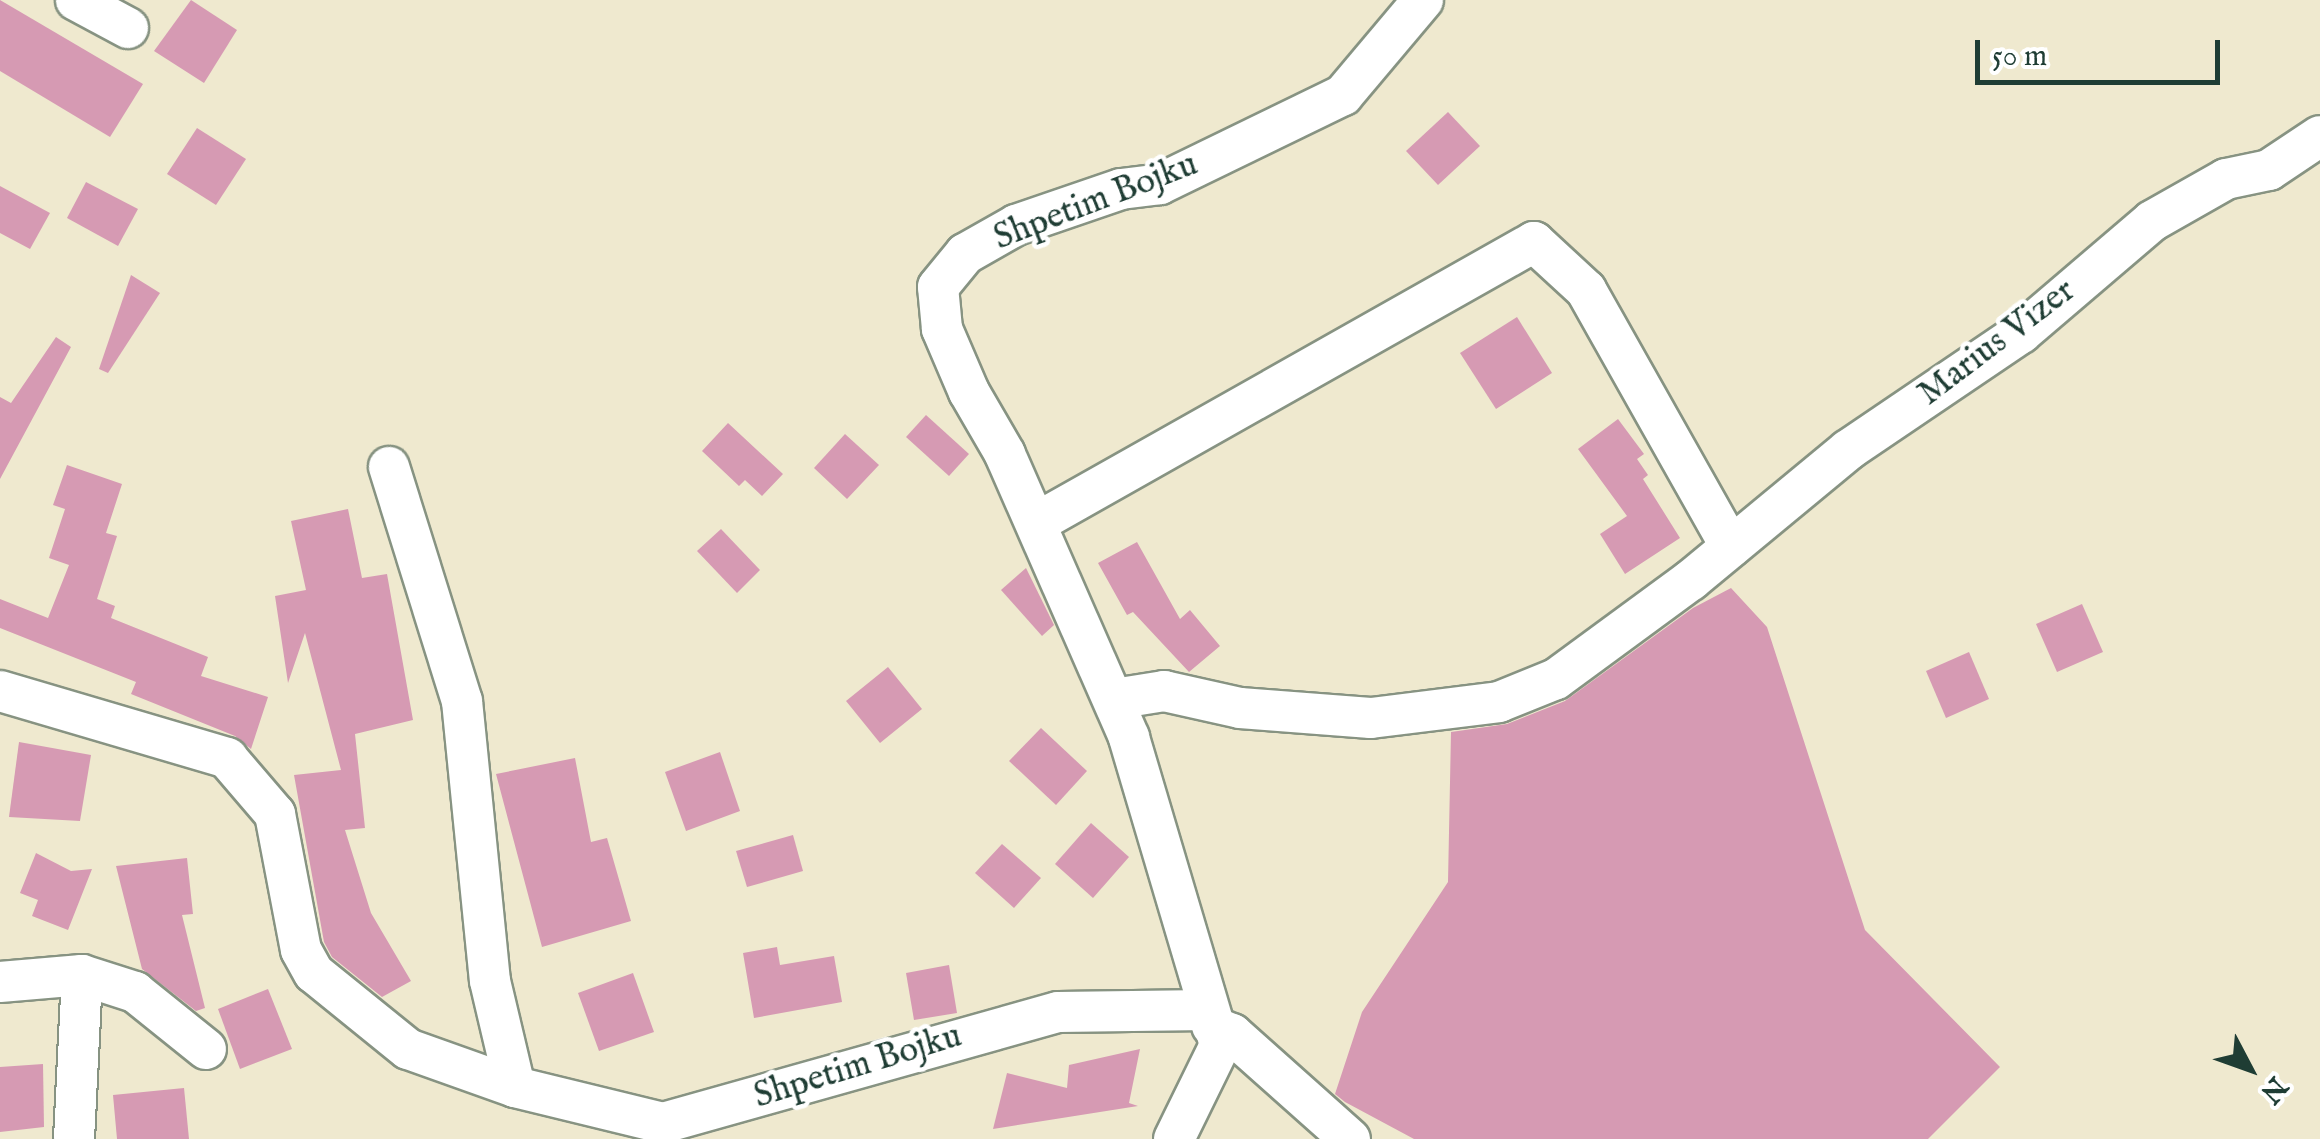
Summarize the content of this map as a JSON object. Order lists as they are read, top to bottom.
{
  "streets": {
    "street": ["Shpetim Bojku", "Marius Vizer"]
  },
  "crossings": [
    ["Shpetim Bojku", "Marius Vizer"]
  ],
  "scale_bar": "50 m",
  "north": "bottom right"
}
